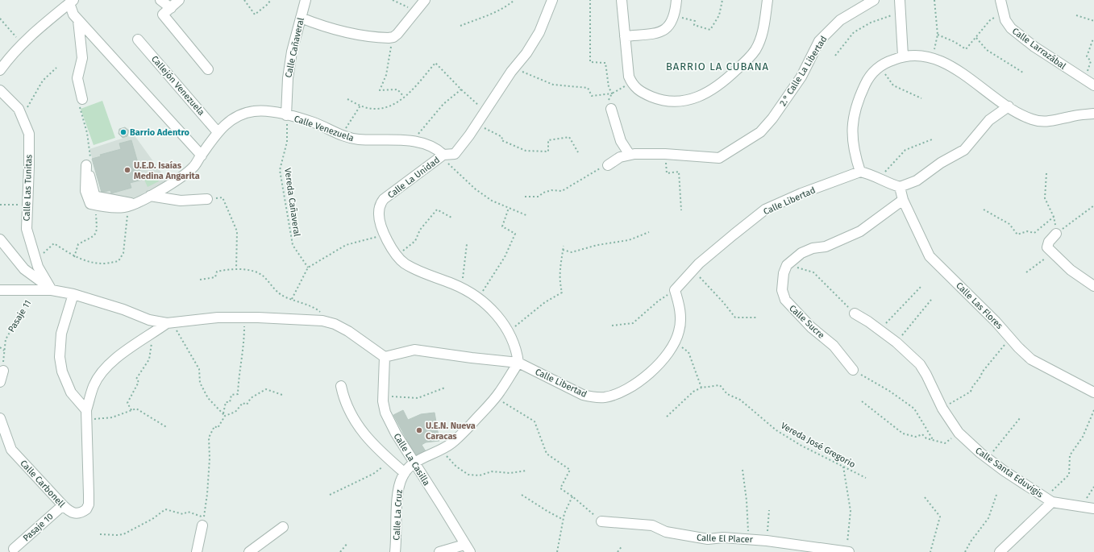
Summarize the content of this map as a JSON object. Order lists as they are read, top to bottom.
{
  "streets": {
    "street": [
      "Calle Cañaveral",
      "Calle Larrazábal",
      "2.° Calle La Libertad",
      "Callejón Venezuela",
      "Calle Venezuela",
      "Calle La Unidad",
      "Calle Las Tunitas",
      "Calle Libertad",
      "Calle Las Flores",
      "Calle Sucre",
      "Calle La Casilla",
      "Calle Santa Eduvigis",
      "Calle Carbonell",
      "Calle La Cruz",
      "Pasaje 10",
      "Calle El Placer"
    ],
    "path": ["Vereda Cañaveral", "Pasaje 11", "Vereda José Gregorio"]
  },
  "crossings": [
    ["Calle Cañaveral", "Calle Venezuela"],
    ["Calle Cañaveral", "Vereda Cañaveral"],
    ["Callejón Venezuela", "Calle Venezuela"],
    ["Calle Venezuela", "Calle La Unidad"],
    ["Calle Venezuela", "Vereda Cañaveral"],
    ["Calle La Unidad", "Calle Libertad"],
    ["Calle La Unidad", "Calle La Cruz"],
    ["Calle Libertad", "Calle La Casilla"],
    ["Calle Libertad", "Calle La Cruz"],
    ["Calle La Casilla", "Calle La Cruz"],
    ["Calle Carbonell", "Pasaje 10"]
  ],
  "districts": ["BARRIO LA CUBANA"],
  "places": ["Barrio Adentro", "U.E.D. Isaías Medina Angarita", "U.E.N. Nueva Caracas"]
}
